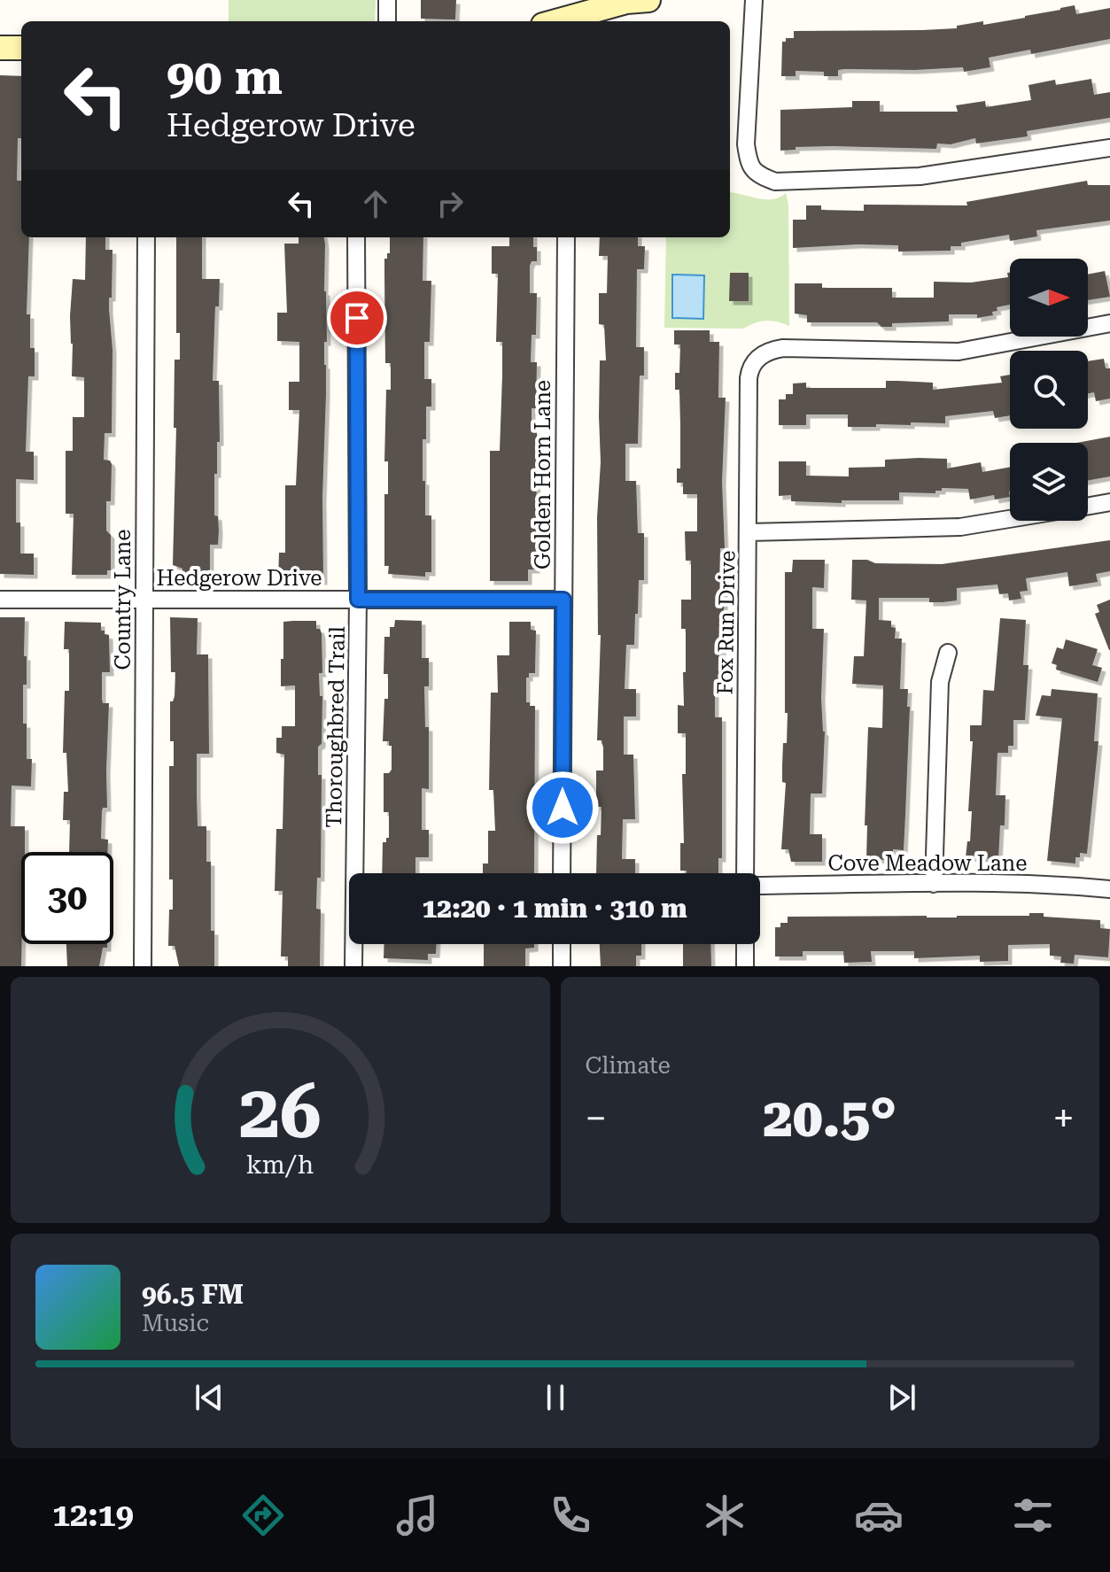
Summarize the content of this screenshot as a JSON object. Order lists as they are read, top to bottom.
{
  "streets": {
    "street": [
      "Golden Horn Lane",
      "Hedgerow Drive",
      "Country Lane",
      "Fox Run Drive",
      "Thoroughbred Trail",
      "Cove Meadow Lane"
    ]
  },
  "crossings": [
    ["Golden Horn Lane", "Hedgerow Drive"],
    ["Hedgerow Drive", "Country Lane"],
    ["Hedgerow Drive", "Thoroughbred Trail"]
  ],
  "north": "right",
  "page": {
    "turn": ["90 m", "Hedgerow Drive"],
    "limit": "30",
    "trip": "12:20 · 1 min · 310 m",
    "tile": "Climate",
    "heat": ["−", "20.5°", "+"],
    "song": ["96.5 FM", "Music"],
    "tabs": "12:19",
    "gauge": ["26", "km/h"]
  }
}
